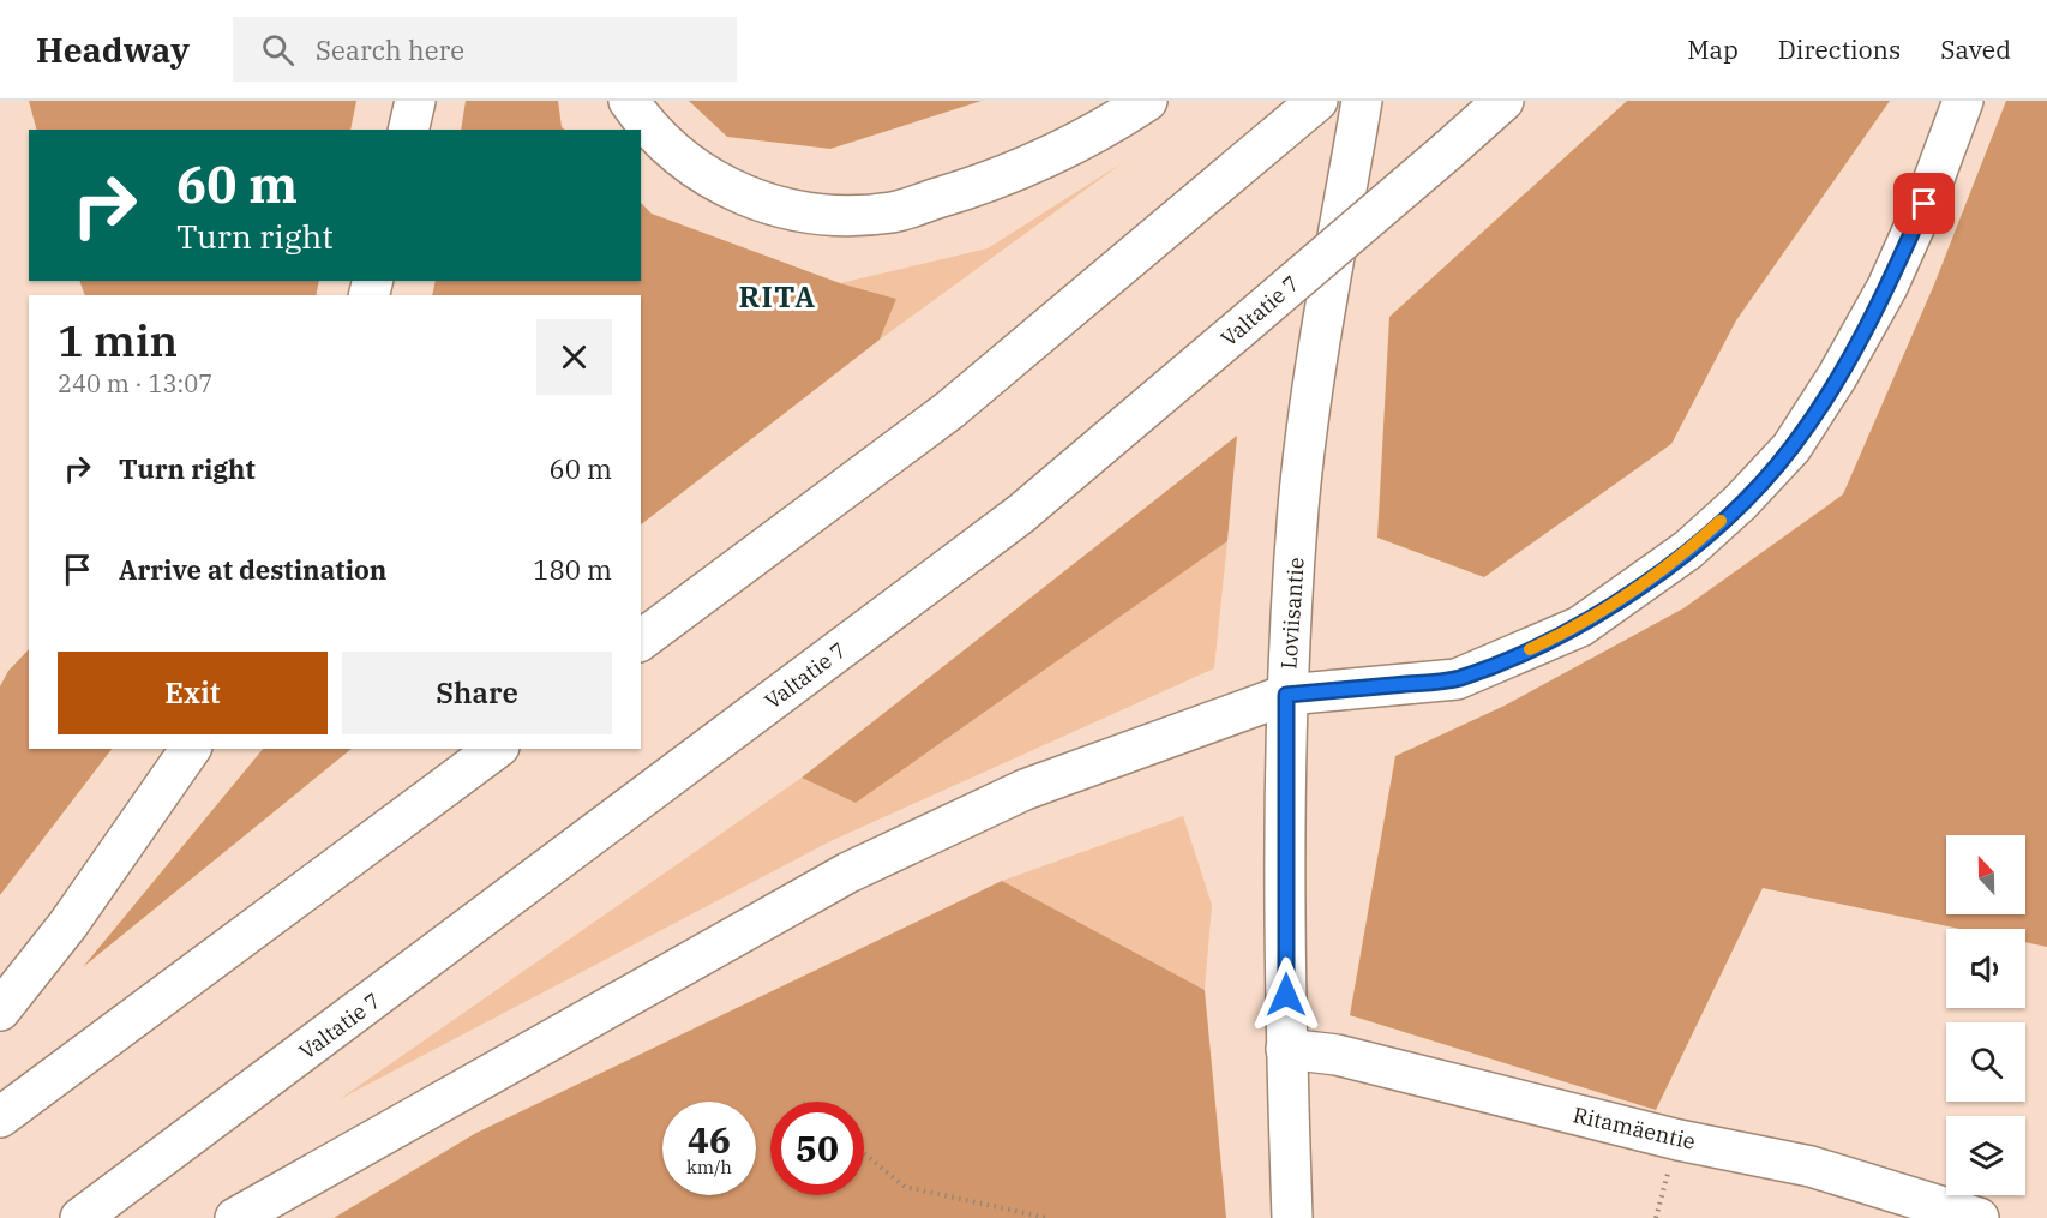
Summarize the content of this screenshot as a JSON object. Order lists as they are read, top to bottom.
{
  "streets": {
    "main road": ["Valtatie 7", "Loviisantie", "Ritamäentie"]
  },
  "crossings": [
    ["Loviisantie", "Ritamäentie"]
  ],
  "districts": ["RITA"],
  "north": "top",
  "page": {
    "header": "Headway",
    "search": "Search here",
    "nav": ["Map", "Directions", "Saved"],
    "turn": ["60 m", "Turn right"],
    "heading": ["1 min", "240 m · 13:07"],
    "list": [
      {
        "name": "Turn right",
        "value": "60 m"
      },
      {
        "name": "Arrive at destination",
        "value": "180 m"
      }
    ],
    "buttons": ["Exit", "Share"],
    "speed": "46 km/h",
    "limit": "50"
  }
}
